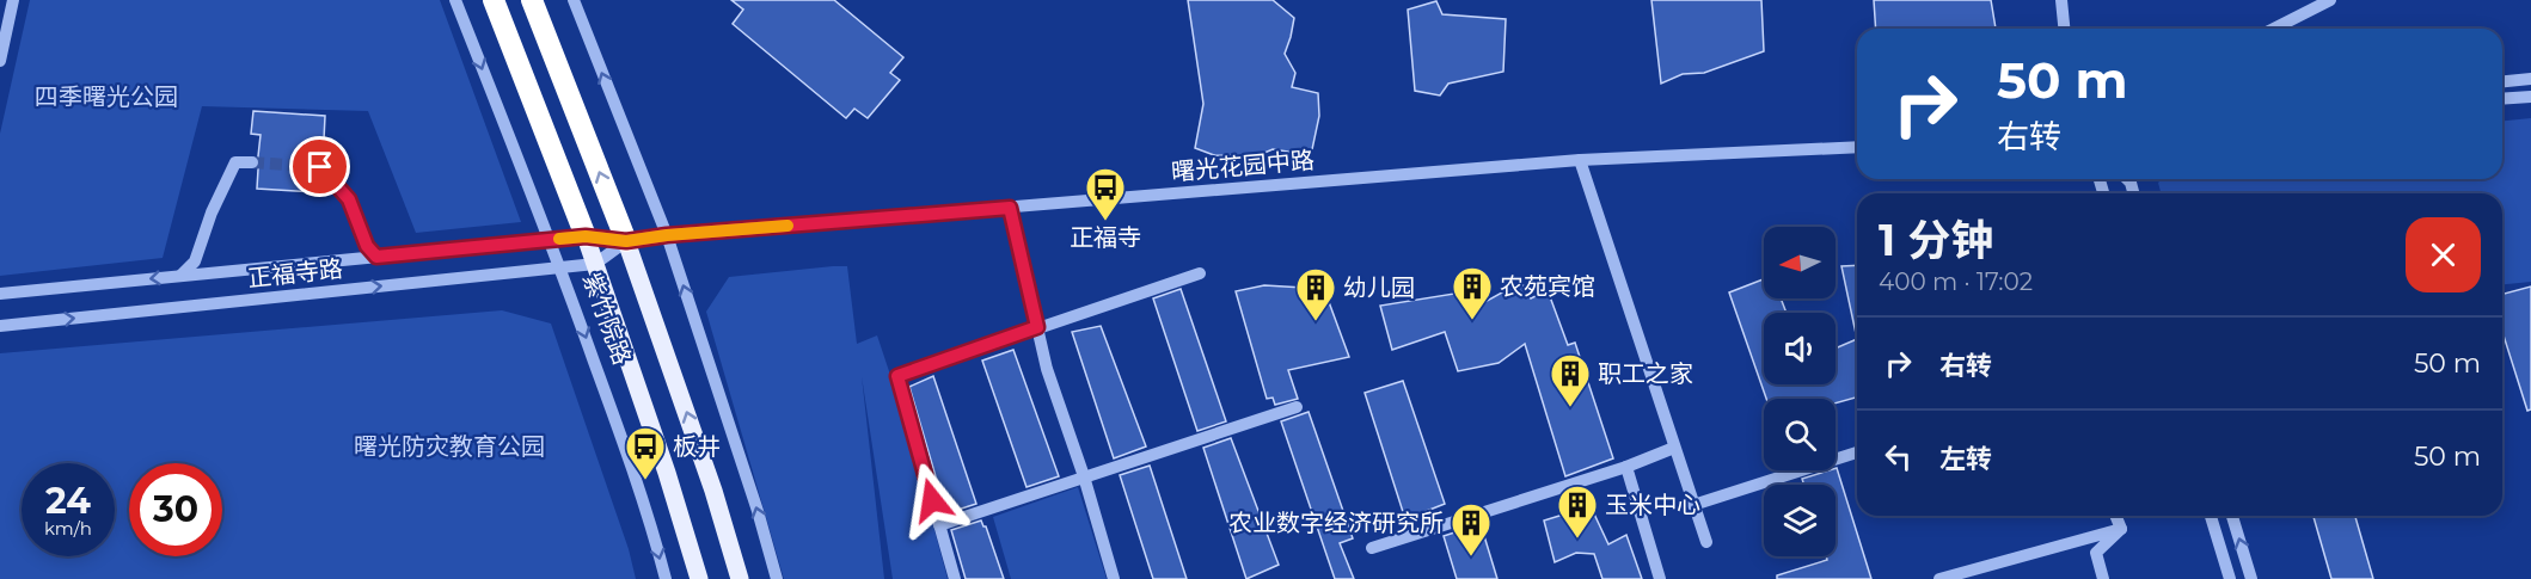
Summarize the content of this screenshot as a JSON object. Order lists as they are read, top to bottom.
{
  "streets": {
    "highway": ["紫竹院路"],
    "street": ["曙光花园中路", "正福寺路"]
  },
  "crossings": [
    ["曙光花园中路", "正福寺路"],
    ["曙光花园中路", "紫竹院路"],
    ["正福寺路", "紫竹院路"]
  ],
  "parks": ["四季曙光公园", "曙光防灾教育公园"],
  "places": {
    "bus stop": ["正福寺", "板井"],
    "building": [
      "农苑宾馆",
      "幼儿园",
      "职工之家",
      "玉米中心",
      "农业数字经济研究所"
    ]
  },
  "north": "left",
  "page": {
    "turn": ["50 m", "右转"],
    "heading": ["1 分钟", "400 m · 17:02"],
    "list": [
      {
        "name": "右转",
        "value": "50 m"
      },
      {
        "name": "左转",
        "value": "50 m"
      }
    ],
    "speed": "24 km/h",
    "limit": "30"
  }
}
